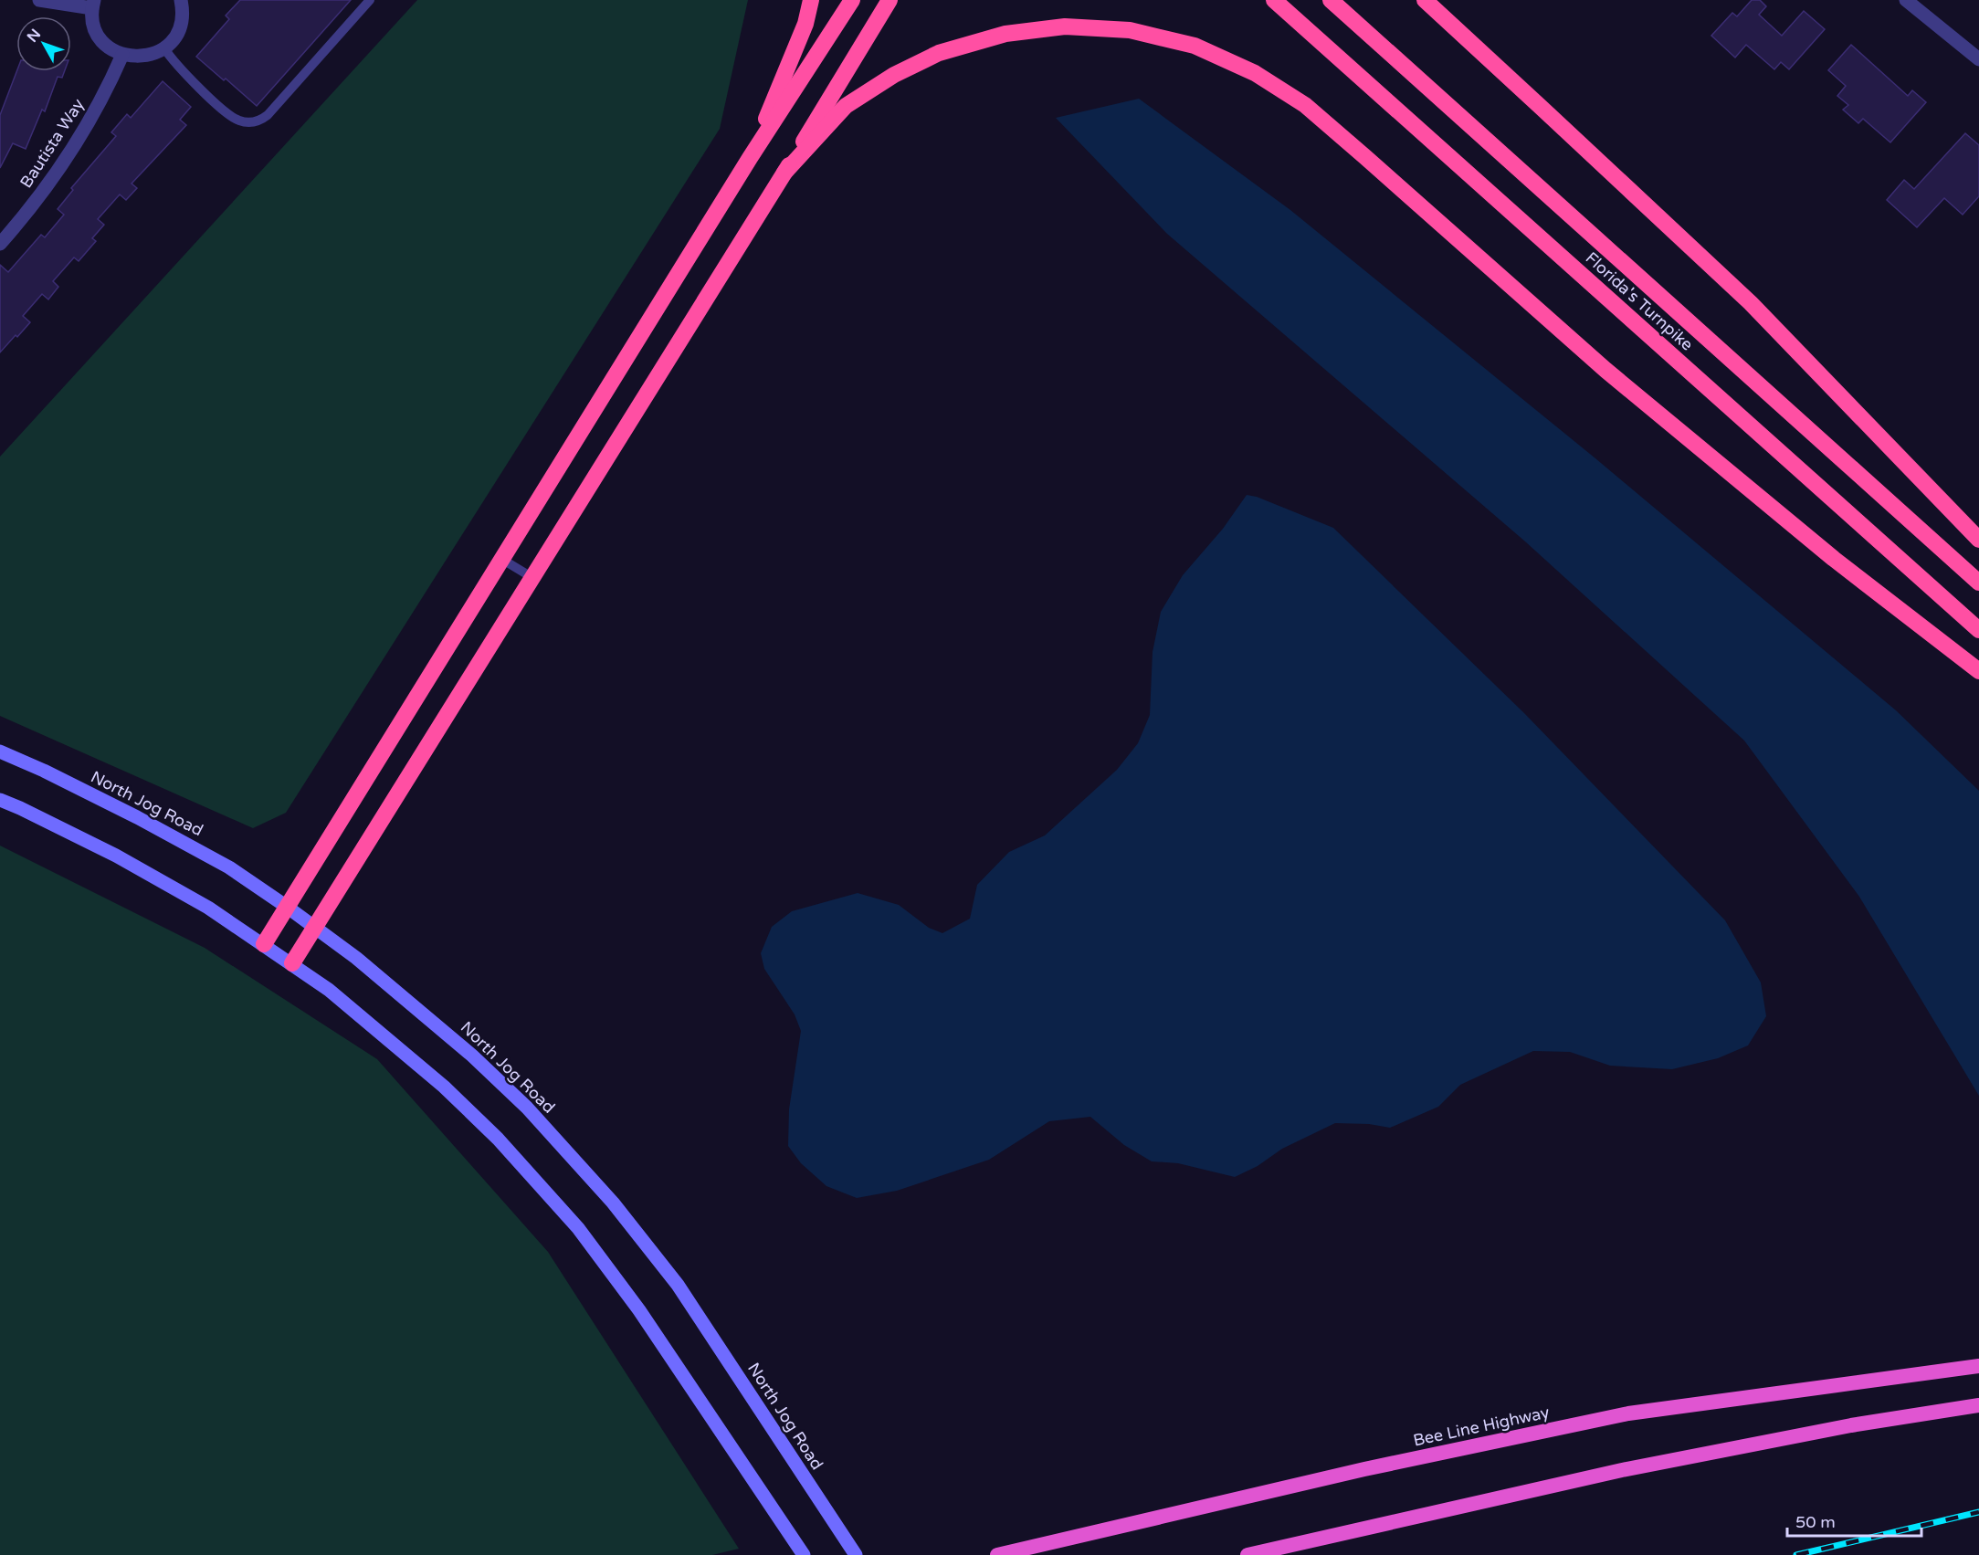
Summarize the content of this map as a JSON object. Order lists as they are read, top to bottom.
{
  "streets": {
    "highway": ["Florida's Turnpike", "Bee Line Highway"],
    "main road": ["North Jog Road"],
    "street": ["Bautista Way"]
  },
  "scale_bar": "50 m",
  "north": "top left"
}
